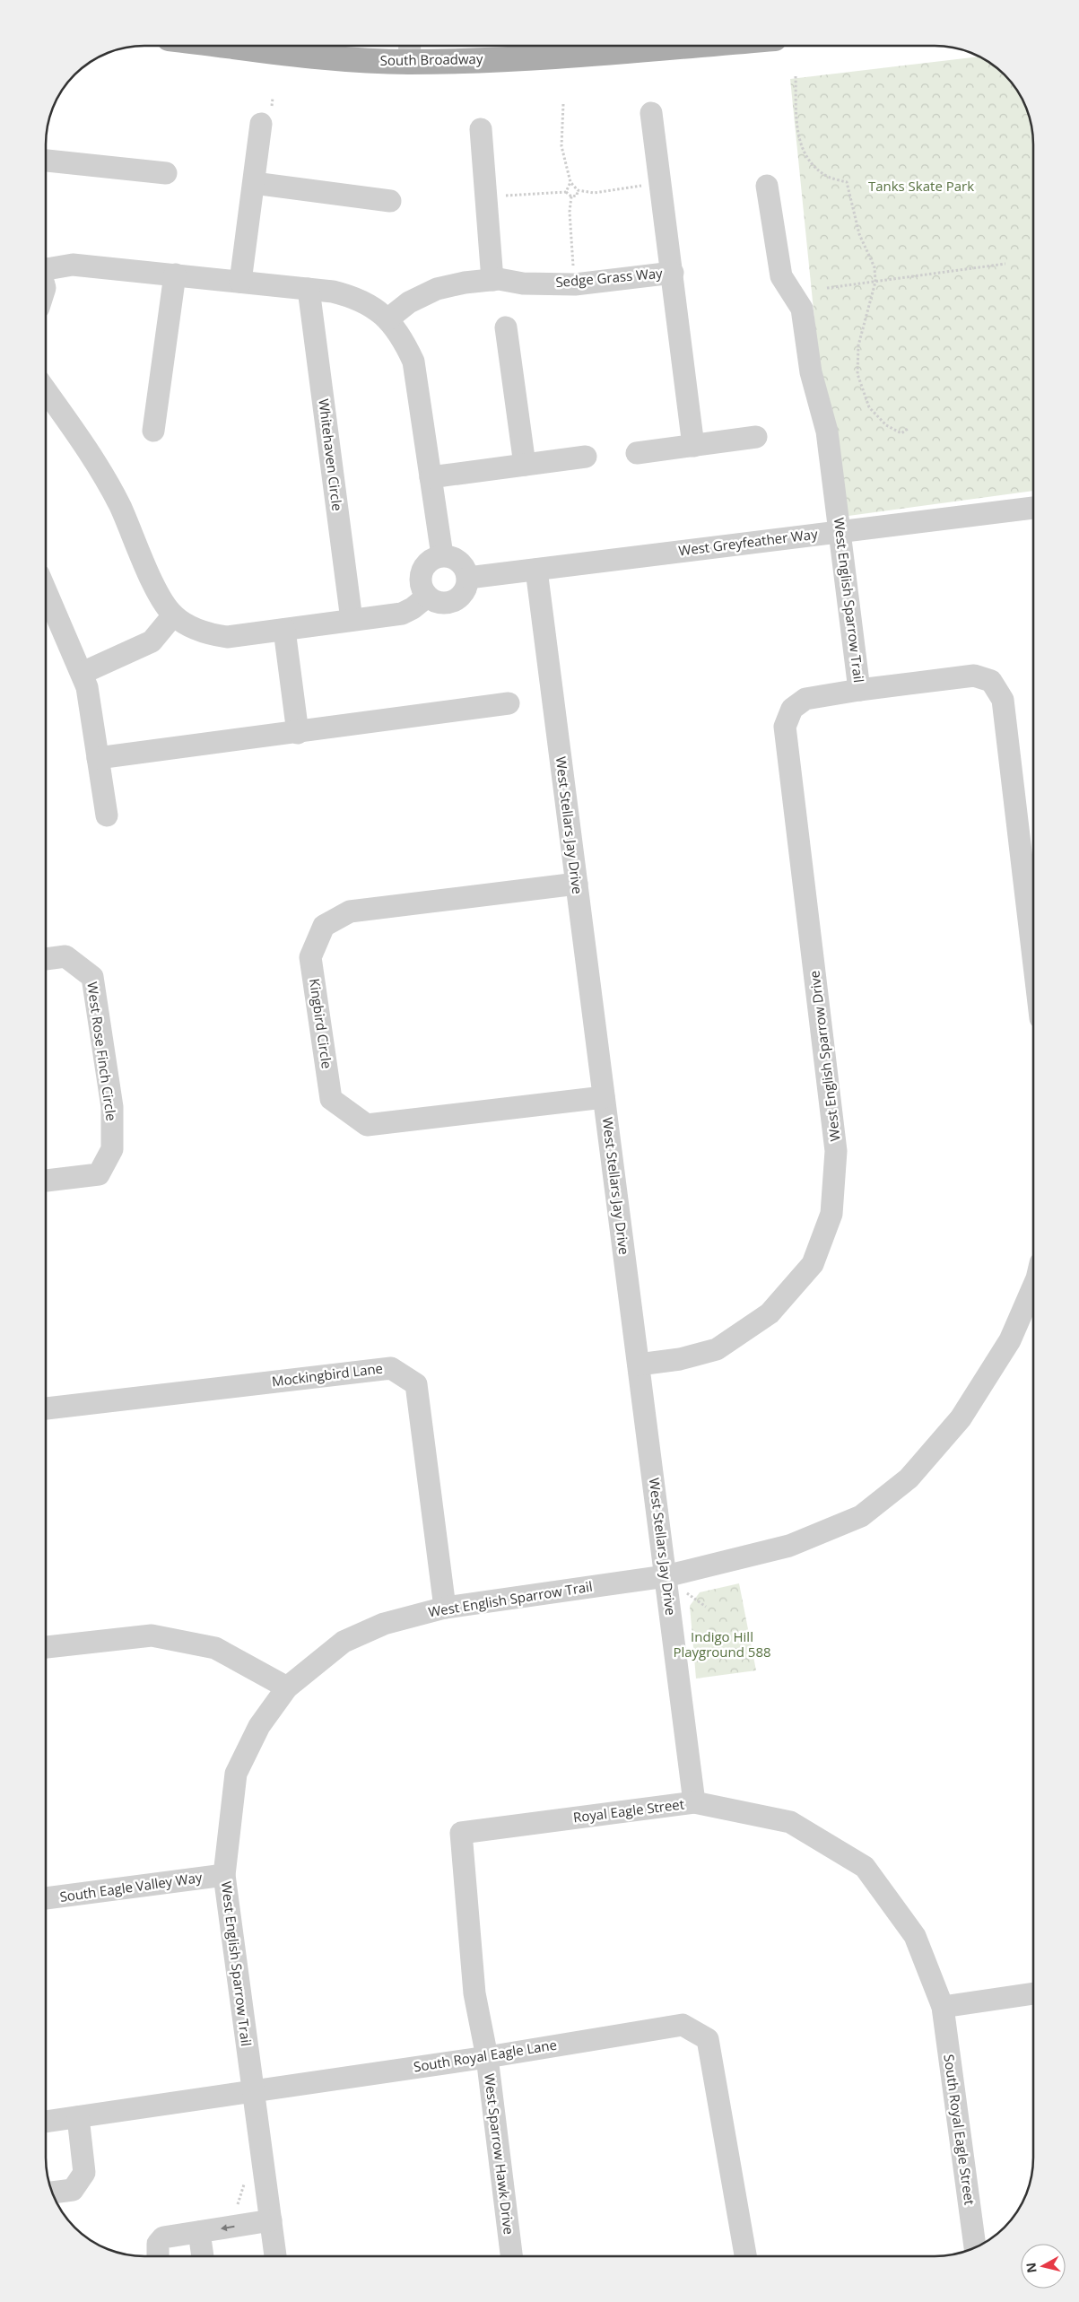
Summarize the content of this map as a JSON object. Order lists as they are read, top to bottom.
{
  "streets": {
    "main road": ["South Broadway"],
    "street": [
      "Sedge Grass Way",
      "Whitehaven Circle",
      "West Greyfeather Way",
      "West English Sparrow Trail",
      "West Stellars Jay Drive",
      "Kingbird Circle",
      "West Rose Finch Circle",
      "West English Sparrow Drive",
      "Mockingbird Lane",
      "Royal Eagle Street",
      "South Eagle Valley Way",
      "South Royal Eagle Lane",
      "South Royal Eagle Street",
      "West Sparrow Hawk Drive"
    ]
  },
  "crossings": [
    ["West Greyfeather Way", "West English Sparrow Trail"],
    ["West Greyfeather Way", "West Stellars Jay Drive"],
    ["West English Sparrow Trail", "West Stellars Jay Drive"],
    ["West English Sparrow Trail", "West English Sparrow Drive"],
    ["West English Sparrow Trail", "Mockingbird Lane"],
    ["West English Sparrow Trail", "South Eagle Valley Way"],
    ["West English Sparrow Trail", "South Royal Eagle Lane"],
    ["West Stellars Jay Drive", "Kingbird Circle"],
    ["West Stellars Jay Drive", "West English Sparrow Drive"],
    ["West Stellars Jay Drive", "Royal Eagle Street"],
    ["Royal Eagle Street", "South Royal Eagle Street"],
    ["Royal Eagle Street", "West Sparrow Hawk Drive"],
    ["South Royal Eagle Lane", "West Sparrow Hawk Drive"]
  ],
  "parks": ["Tanks Skate Park", "Indigo Hill Playground 588"],
  "north": "left"
}
